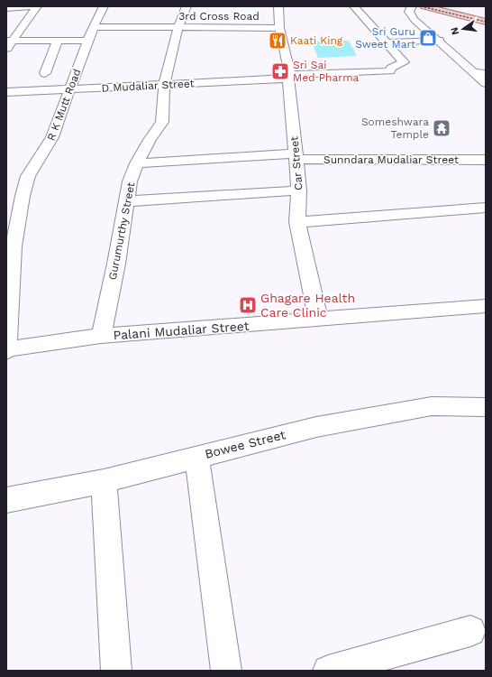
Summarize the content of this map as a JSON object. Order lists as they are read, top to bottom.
{
  "streets": {
    "street": [
      "3rd Cross Road",
      "D Mudaliar Street",
      "R K Mutt Road",
      "Sunndara Mudaliar Street",
      "Car Street",
      "Gurumurthy Street",
      "Palani Mudaliar Street",
      "Bowee Street"
    ]
  },
  "crossings": [
    ["3rd Cross Road", "R K Mutt Road"],
    ["3rd Cross Road", "Car Street"],
    ["3rd Cross Road", "Gurumurthy Street"],
    ["D Mudaliar Street", "R K Mutt Road"],
    ["D Mudaliar Street", "Car Street"],
    ["D Mudaliar Street", "Gurumurthy Street"],
    ["R K Mutt Road", "Palani Mudaliar Street"],
    ["Sunndara Mudaliar Street", "Car Street"],
    ["Sunndara Mudaliar Street", "Gurumurthy Street"],
    ["Car Street", "Palani Mudaliar Street"],
    ["Gurumurthy Street", "Palani Mudaliar Street"]
  ],
  "places": {
    "shop": ["Sri Guru Sweet Mart"],
    "restaurant": ["Kaati King"],
    "pharmacy": ["Sri Sai Med Pharma"],
    "temple": ["Someshwara Temple"],
    "hospital": ["Ghagare Health Care Clinic"]
  },
  "north": "left"
}
